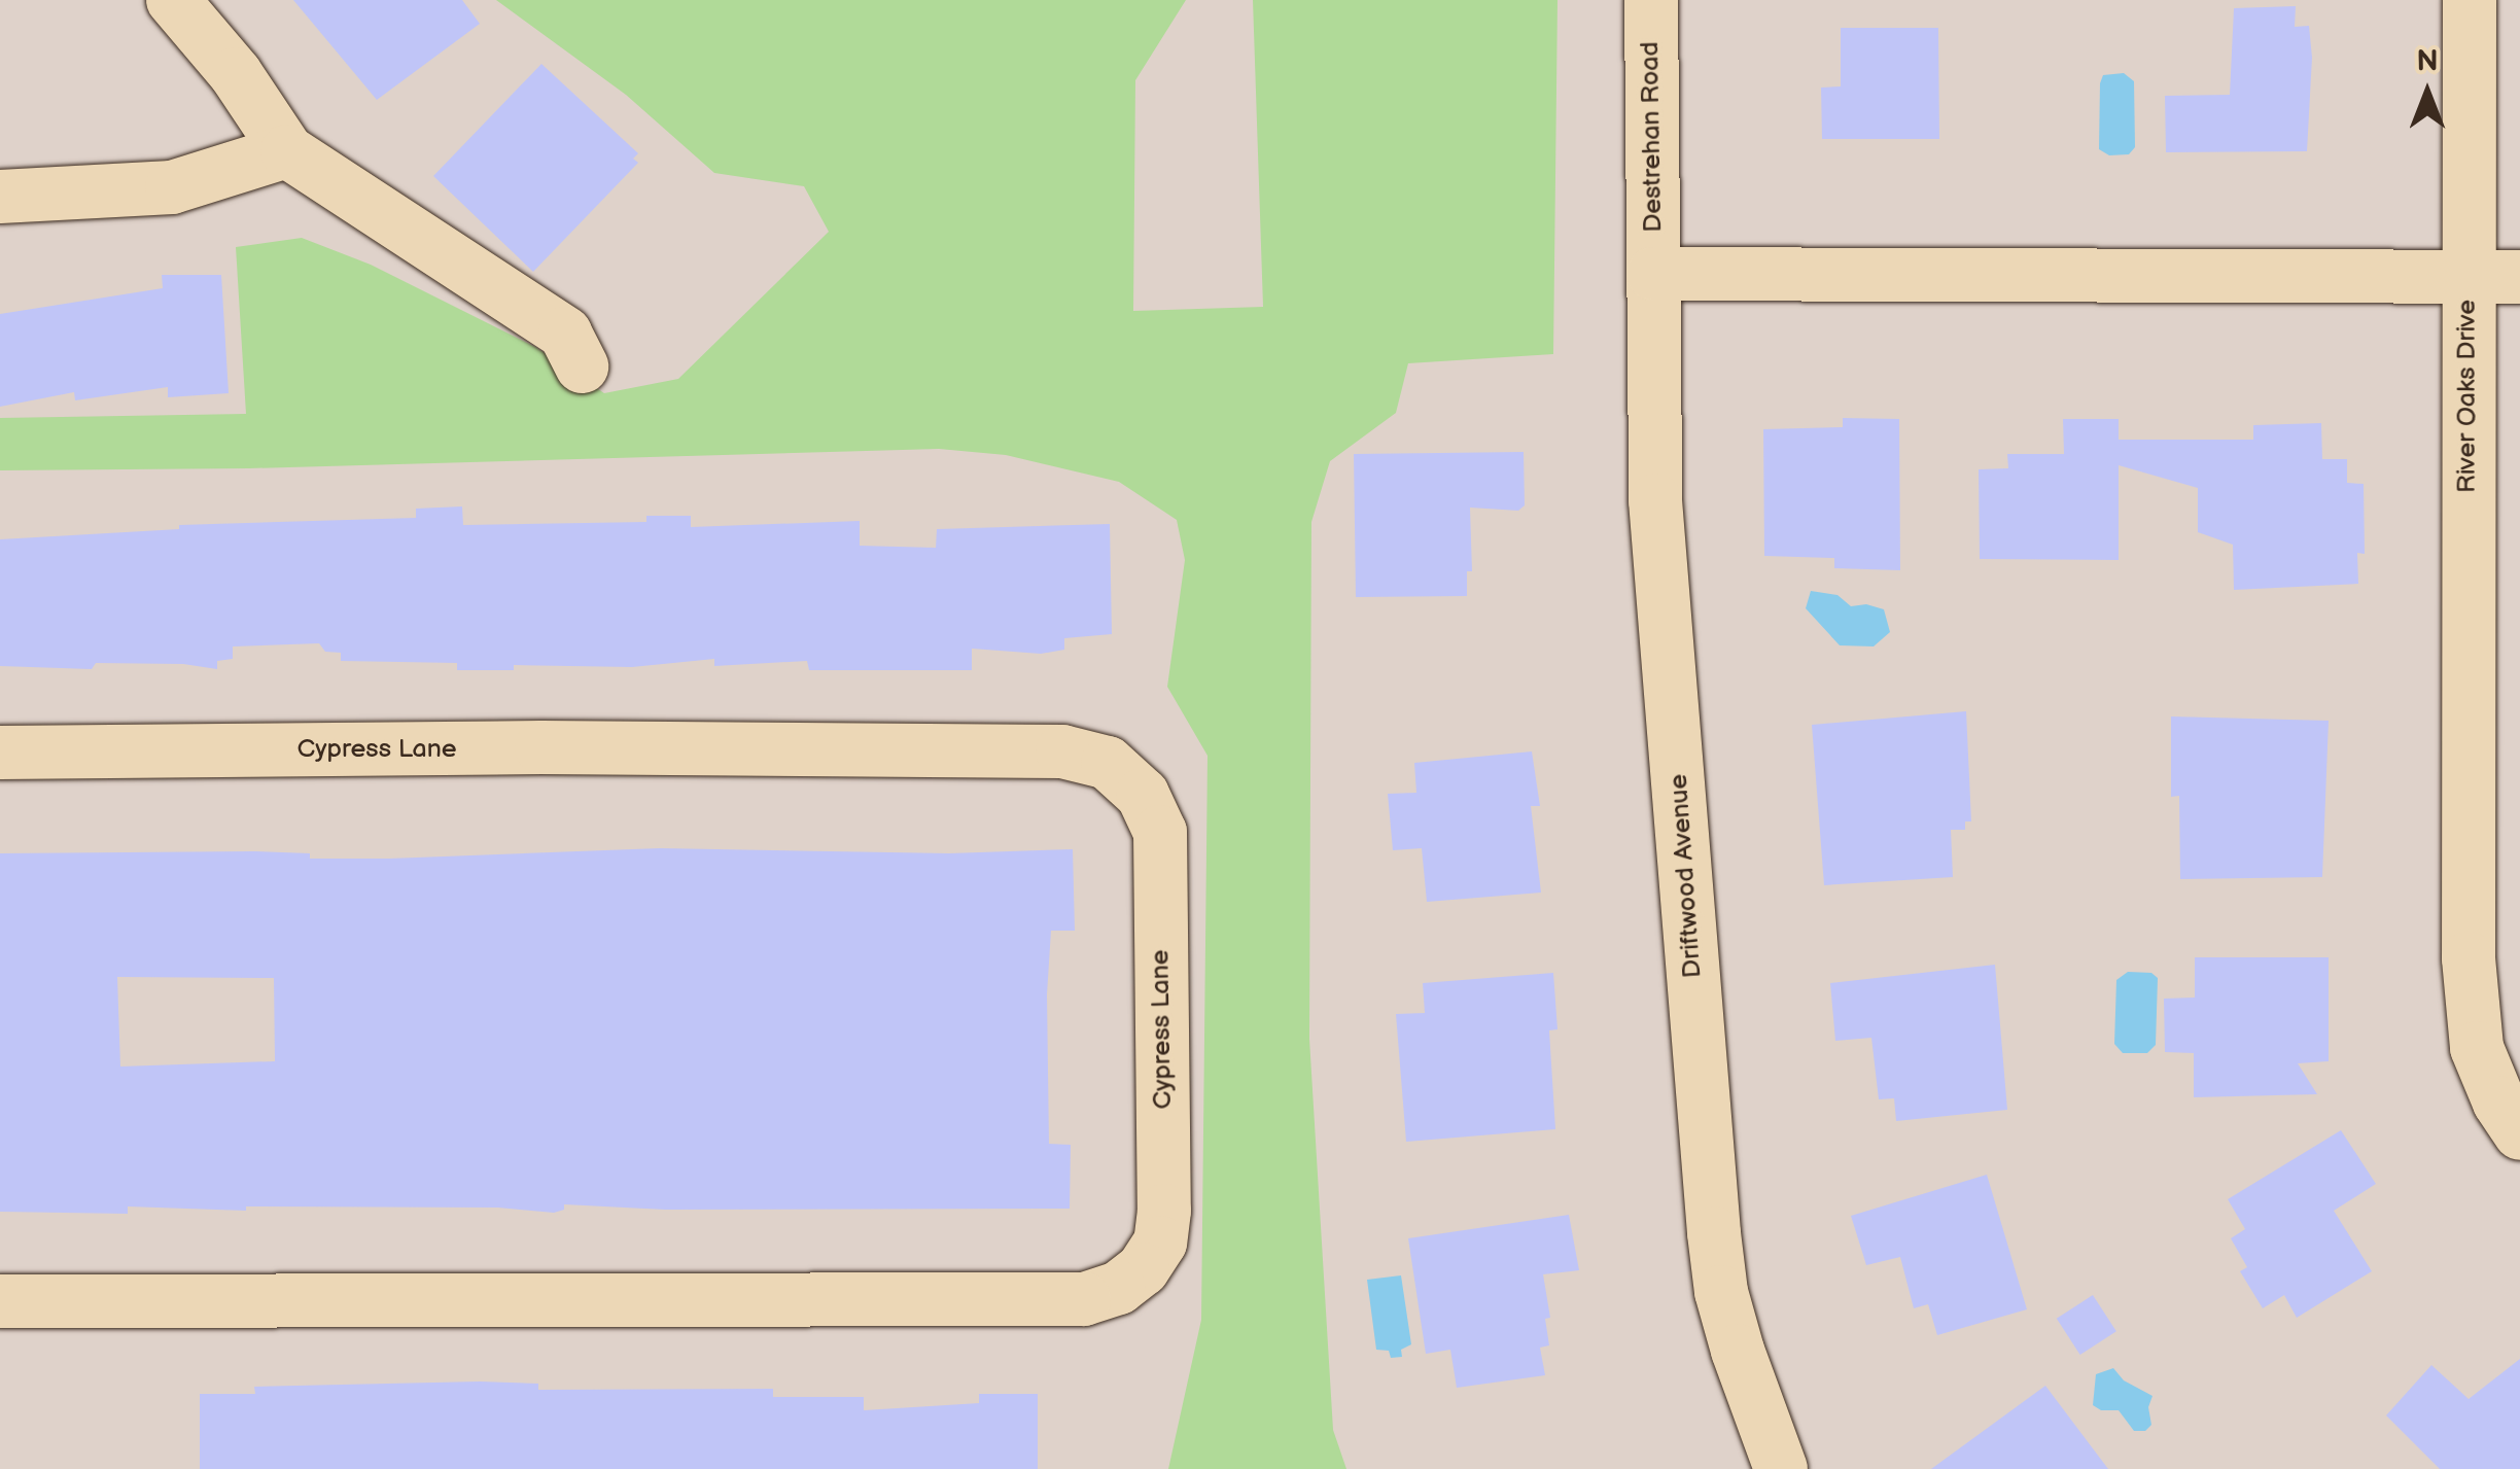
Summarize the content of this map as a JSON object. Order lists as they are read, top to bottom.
{
  "streets": {
    "street": [
      "Destrehan Road",
      "River Oaks Drive",
      "Cypress Lane",
      "Driftwood Avenue"
    ]
  },
  "crossings": [
    ["Destrehan Road", "River Oaks Drive"],
    ["Destrehan Road", "Driftwood Avenue"],
    ["River Oaks Drive", "Driftwood Avenue"]
  ],
  "north": "top"
}
